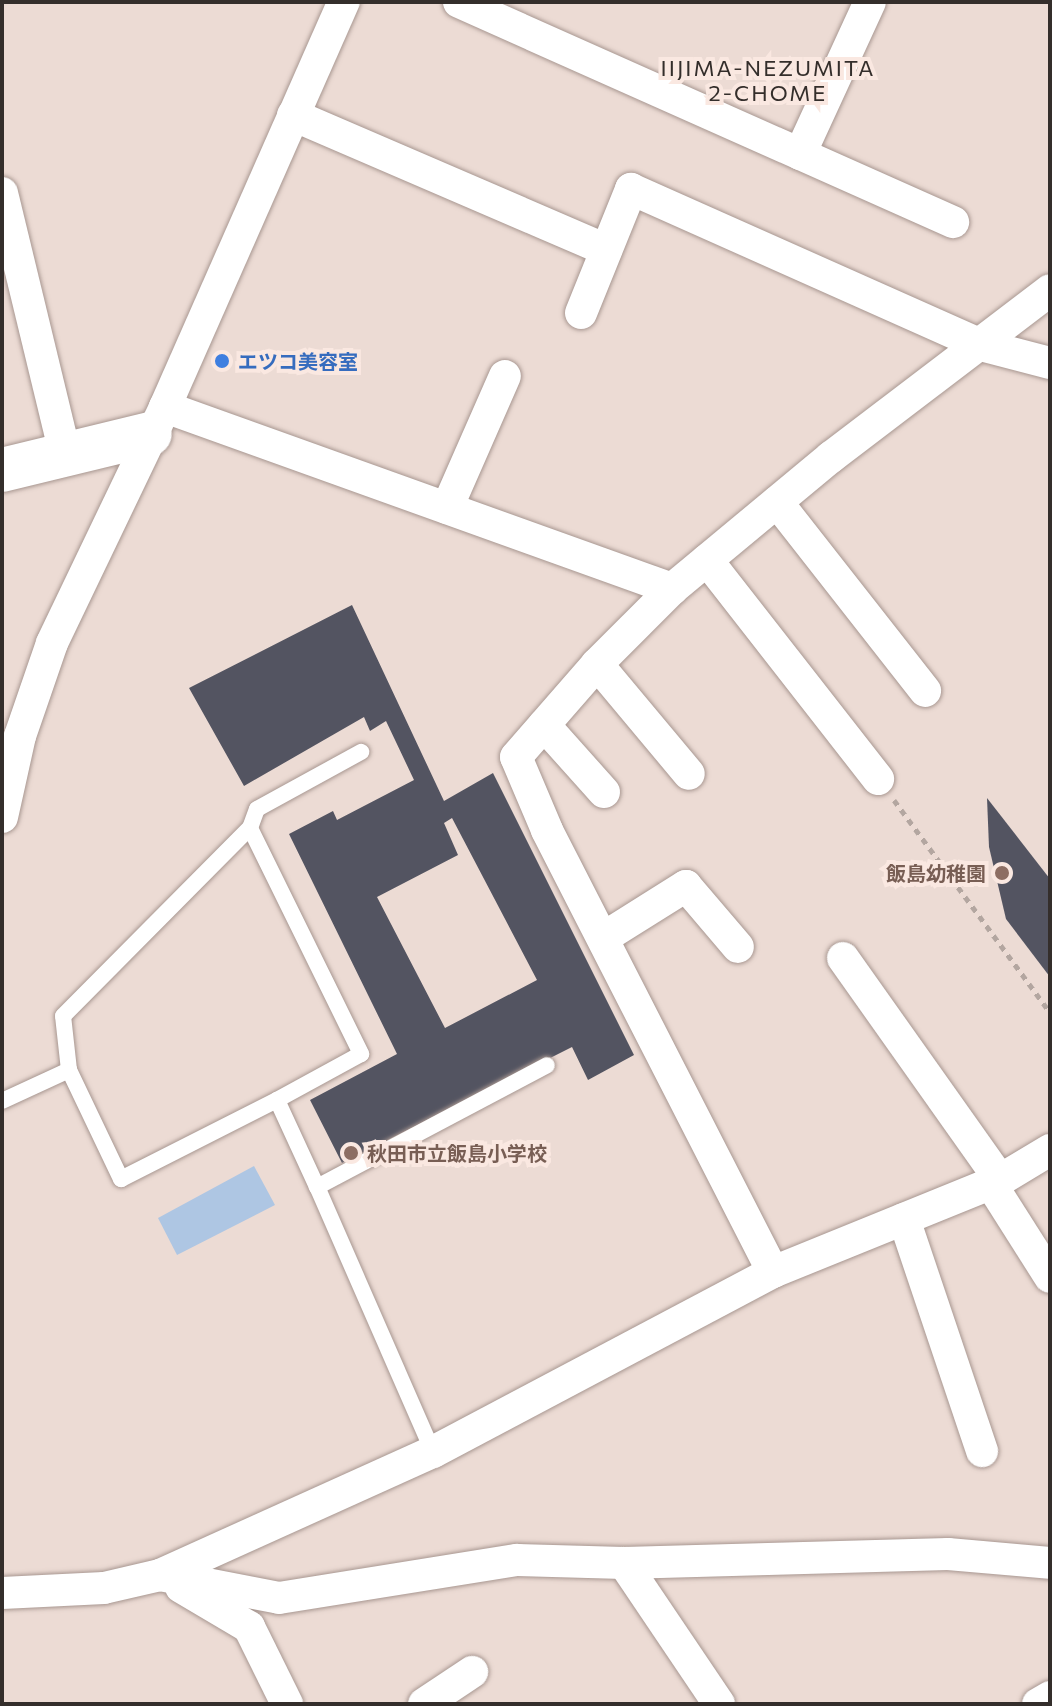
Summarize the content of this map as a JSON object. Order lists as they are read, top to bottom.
{
  "districts": ["IIJIMA-NEZUMITA 2-CHOME"],
  "places": ["エツコ美容室", "飯島幼稚園", "秋田市立飯島小学校"]
}
